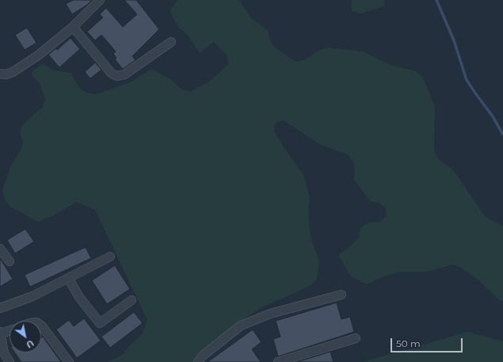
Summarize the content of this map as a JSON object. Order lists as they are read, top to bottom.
{
  "scale_bar": "50 m",
  "north": "bottom right"
}
